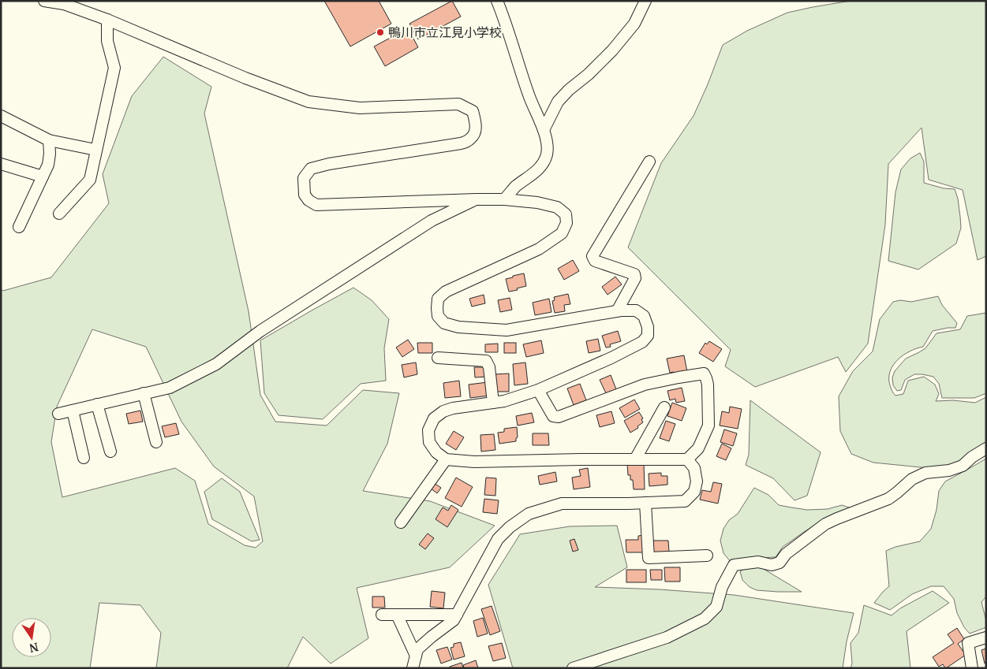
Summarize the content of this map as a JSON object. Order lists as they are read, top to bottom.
{
  "places": ["鴨川市立江見小学校"],
  "north": "bottom"
}
